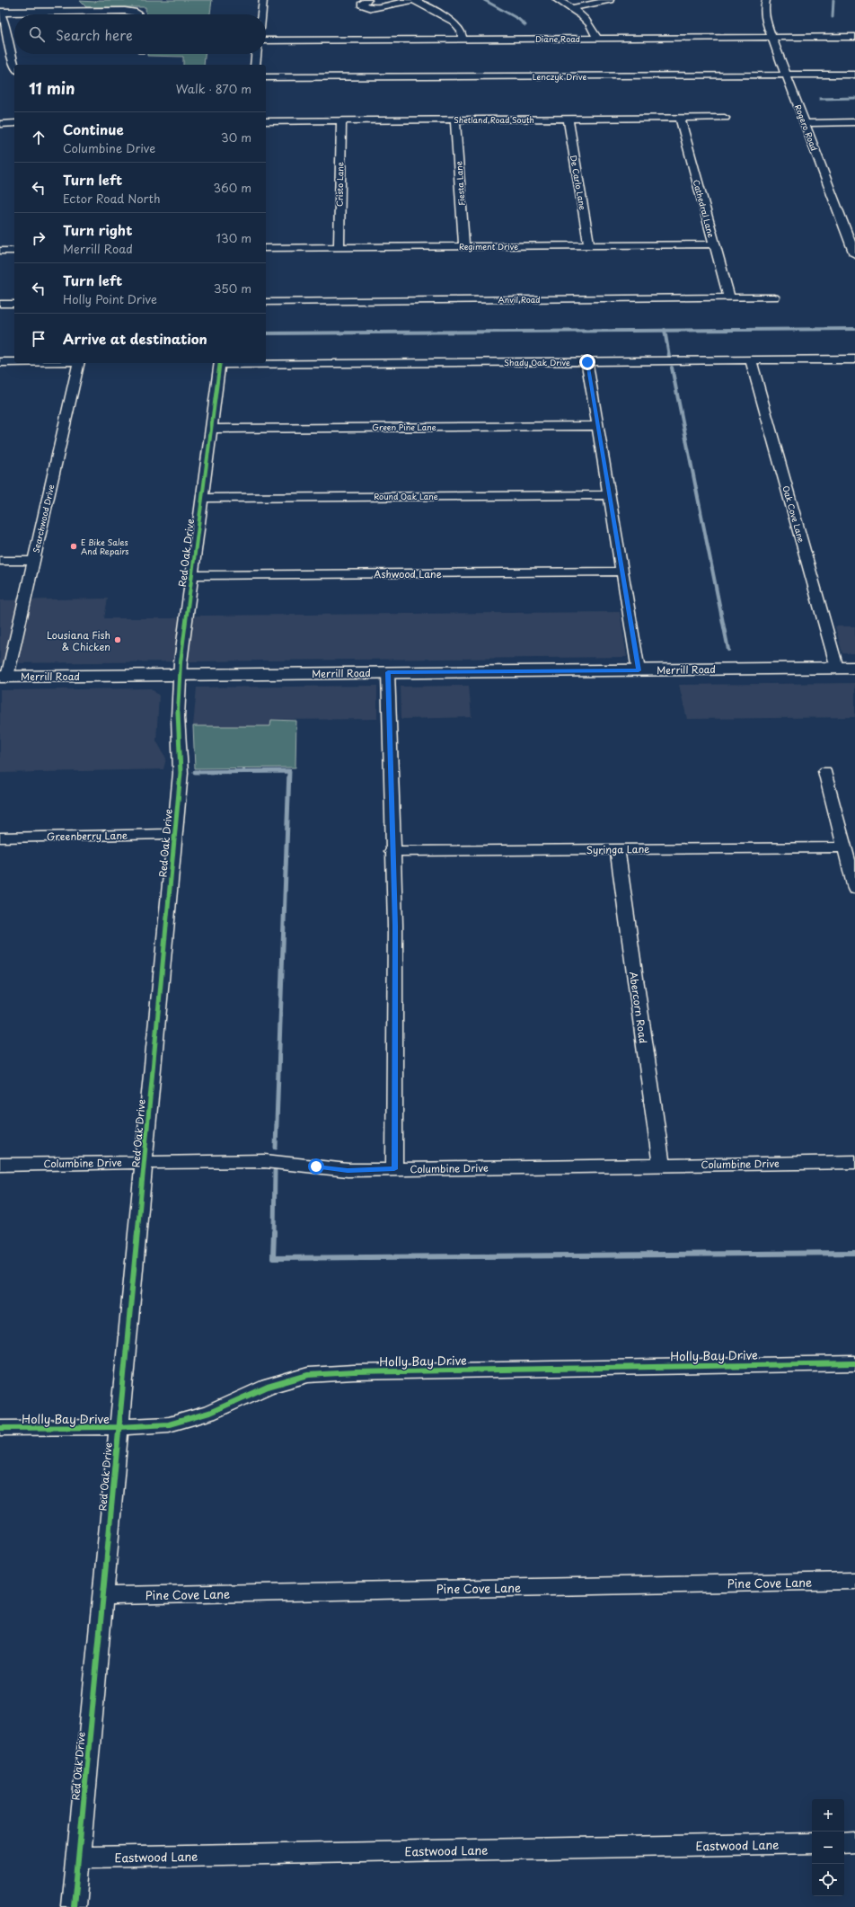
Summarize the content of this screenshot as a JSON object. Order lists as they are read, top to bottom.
{
  "streets": {
    "main road": ["Merrill Road"],
    "street": [
      "Diane Road",
      "Lenczyk Drive",
      "Shetland Road South",
      "Rogero Road",
      "De Carlo Lane",
      "Fiesta Lane",
      "Cristo Lane",
      "Cathedral Lane",
      "Regiment Drive",
      "Anvil Road",
      "Shady Oak Drive",
      "Green Pine Lane",
      "Round Oak Lane",
      "Oak Cove Lane",
      "Searchwood Drive",
      "Red Oak Drive",
      "Ashwood Lane",
      "Greenberry Lane",
      "Syringa Lane",
      "Abercorn Road",
      "Columbine Drive",
      "Holly Bay Drive",
      "Pine Cove Lane",
      "Eastwood Lane"
    ]
  },
  "crossings": [
    ["Diane Road", "Rogero Road"],
    ["Lenczyk Drive", "Rogero Road"],
    ["Shetland Road South", "De Carlo Lane"],
    ["Shetland Road South", "Fiesta Lane"],
    ["Shetland Road South", "Cristo Lane"],
    ["Shetland Road South", "Cathedral Lane"],
    ["De Carlo Lane", "Regiment Drive"],
    ["Fiesta Lane", "Regiment Drive"],
    ["Cristo Lane", "Regiment Drive"],
    ["Cathedral Lane", "Regiment Drive"],
    ["Cathedral Lane", "Anvil Road"],
    ["Shady Oak Drive", "Oak Cove Lane"],
    ["Green Pine Lane", "Red Oak Drive"],
    ["Round Oak Lane", "Red Oak Drive"],
    ["Oak Cove Lane", "Merrill Road"],
    ["Searchwood Drive", "Merrill Road"],
    ["Red Oak Drive", "Ashwood Lane"],
    ["Red Oak Drive", "Merrill Road"],
    ["Red Oak Drive", "Greenberry Lane"],
    ["Red Oak Drive", "Columbine Drive"],
    ["Red Oak Drive", "Holly Bay Drive"],
    ["Red Oak Drive", "Pine Cove Lane"],
    ["Red Oak Drive", "Eastwood Lane"],
    ["Syringa Lane", "Abercorn Road"],
    ["Abercorn Road", "Columbine Drive"]
  ],
  "places": ["E Bike Sales And Repairs", "Lousiana Fish & Chicken"],
  "page": {
    "search": "Search here",
    "heading": ["11 min", "Walk · 870 m"],
    "list": [
      ["Continue", "Columbine Drive", "30 m"],
      ["Turn left", "Ector Road North", "360 m"],
      ["Turn right", "Merrill Road", "130 m"],
      ["Turn left", "Holly Point Drive", "350 m"],
      "Arrive at destination"
    ],
    "map_buttons": ["+", "−"]
  }
}
